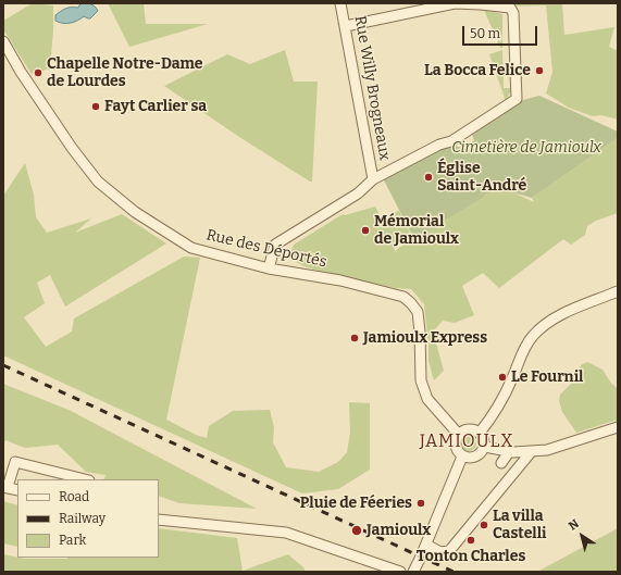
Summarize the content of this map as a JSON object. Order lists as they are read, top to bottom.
{
  "streets": {
    "street": ["Rue Willy Brogneaux", "Rue des Déportés"]
  },
  "crossings": [
    ["Rue Willy Brogneaux", "Rue des Déportés"]
  ],
  "districts": ["JAMIOULX"],
  "parks": ["Cimetière de Jamioulx"],
  "places": [
    "La Bocca Felice",
    "Chapelle Notre-Dame de Lourdes",
    "Fayt Carlier sa",
    "Église Saint-André",
    "Mémorial de Jamioulx",
    "Jamioulx Express",
    "Le Fournil",
    "Pluie de Féeries",
    "La villa Castelli",
    "Jamioulx",
    "Tonton Charles"
  ],
  "legend": ["Road", "Railway", "Park"],
  "scale_bar": "50 m",
  "north": "top left"
}
